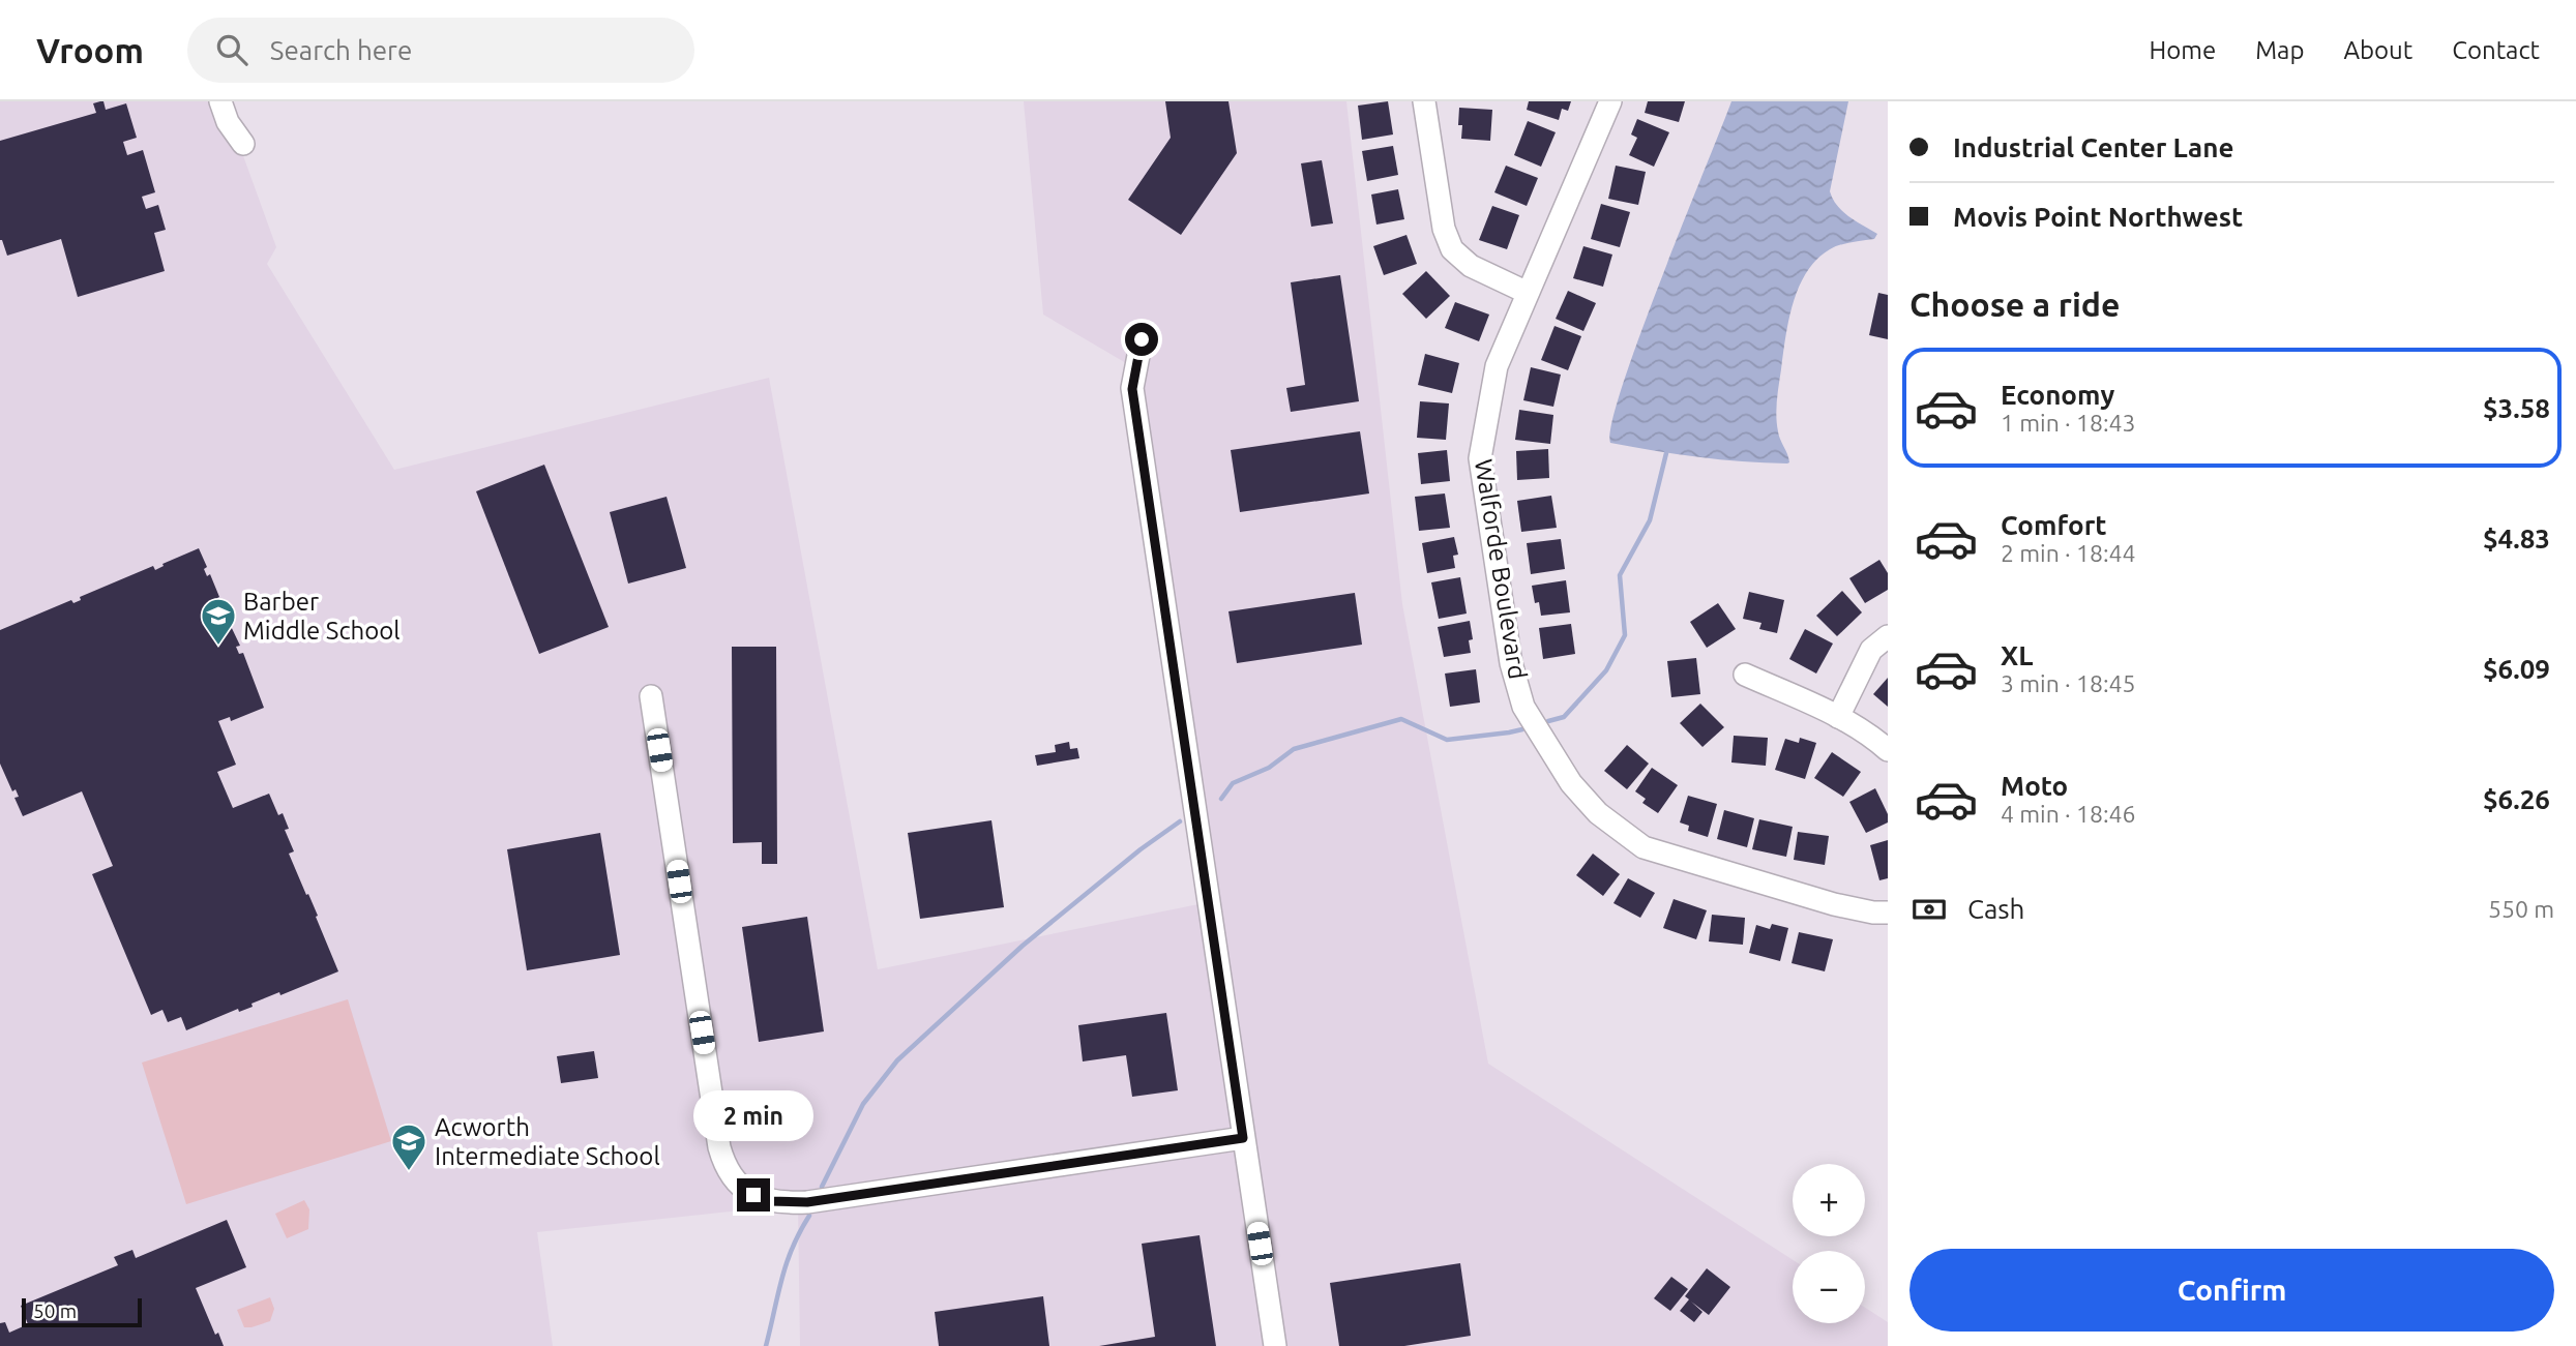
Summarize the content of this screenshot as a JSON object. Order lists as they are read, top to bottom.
{
  "streets": {
    "street": ["Walforde Boulevard"]
  },
  "places": {
    "school or university": ["Barber Middle School", "Acworth Intermediate School"]
  },
  "scale_bar": "50 m",
  "page": {
    "header": "Vroom",
    "search": "Search here",
    "nav": [
      "Home",
      "Map",
      "About",
      "Contact"
    ],
    "banner": ["Industrial Center Lane", "Movis Point Northwest"],
    "heading": "Choose a ride",
    "list": [
      {
        "name": "Economy",
        "note": "1 min · 18:43",
        "value": "$3.58"
      },
      {
        "name": "Comfort",
        "note": "2 min · 18:44",
        "value": "$4.83"
      },
      {
        "name": "XL",
        "note": "3 min · 18:45",
        "value": "$6.09"
      },
      {
        "name": "Moto",
        "note": "4 min · 18:46",
        "value": "$6.26"
      }
    ],
    "pay": ["Cash", "550 m"],
    "bubble": "2 min",
    "map_buttons": ["+", "−"],
    "buttons": "Confirm",
    "scale": "50 m"
  }
}
